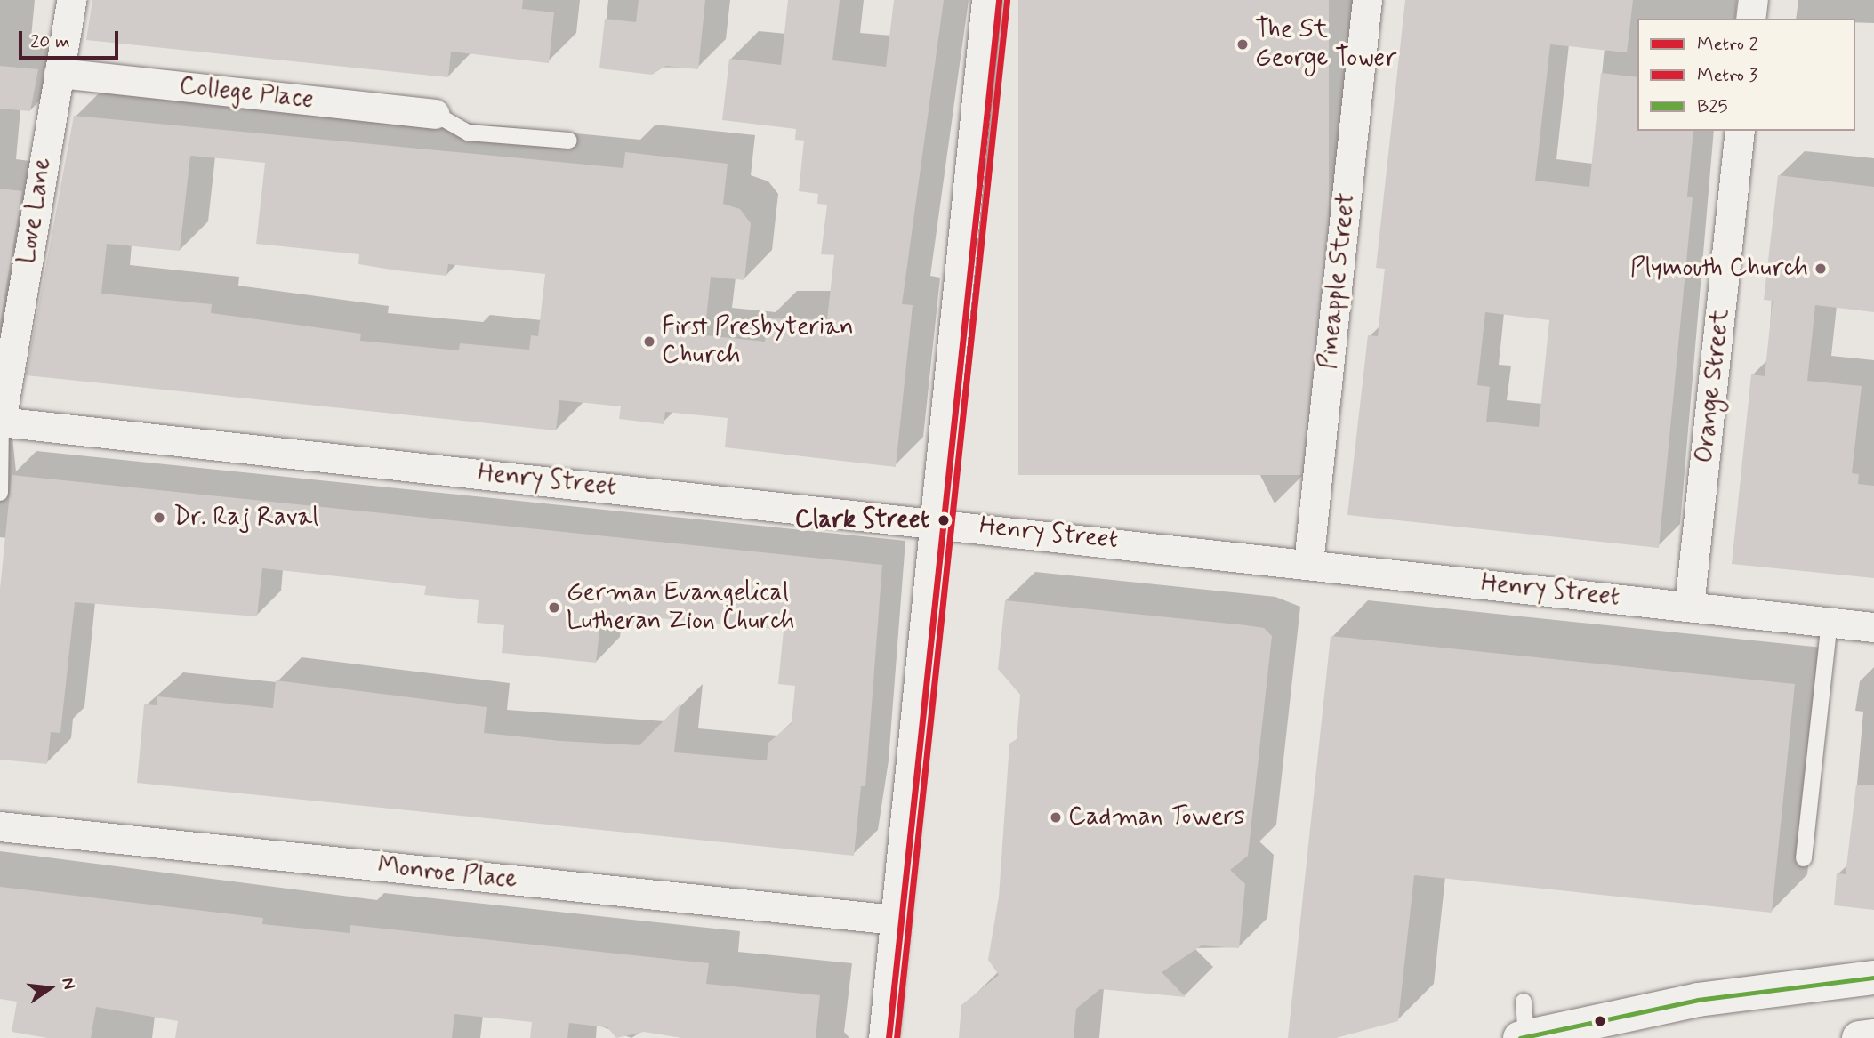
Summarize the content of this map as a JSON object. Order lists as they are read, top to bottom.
{
  "streets": {
    "street": [
      "College Place",
      "Love Lane",
      "Pineapple Street",
      "Orange Street",
      "Henry Street",
      "Monroe Place"
    ]
  },
  "crossings": [
    ["College Place", "Love Lane"],
    ["Love Lane", "Henry Street"],
    ["Pineapple Street", "Henry Street"],
    ["Orange Street", "Henry Street"]
  ],
  "places": [
    "The St George Tower",
    "Plymouth Church",
    "First Presbyterian Church",
    "Dr. Raj Raval",
    "Clark Street",
    "German Evangelical Lutheran Zion Church",
    "Cadman Towers"
  ],
  "lines": ["metro line 2", "metro line 3", "transit line B25"],
  "legend": ["Metro 2", "Metro 3", "B25"],
  "scale_bar": "20 m",
  "north": "right"
}
